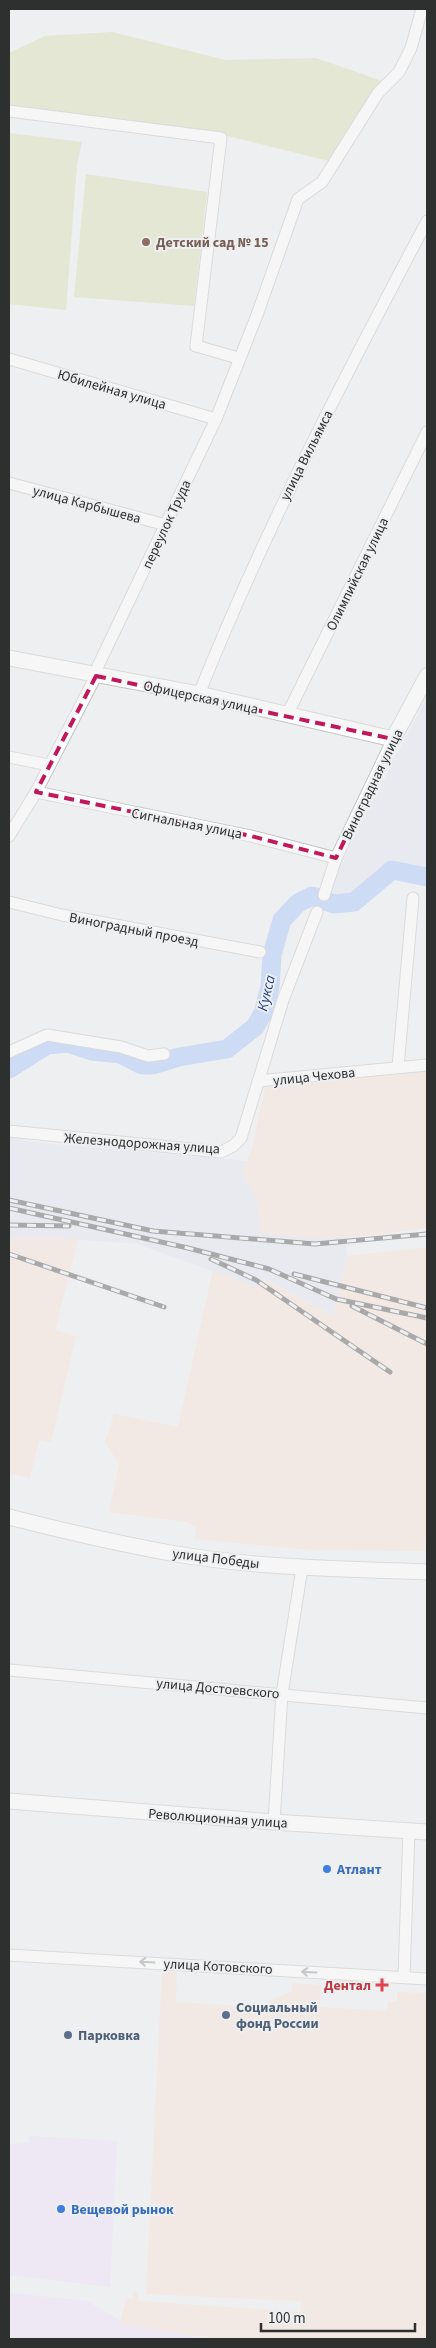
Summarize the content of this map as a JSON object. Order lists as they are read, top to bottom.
{
  "streets": {
    "street": [
      "Юбилейная улица",
      "улица Вильямса",
      "улица Карбышева",
      "переулок Труда",
      "Олимпийская улица",
      "Офицерская улица",
      "Виноградная улица",
      "Сигнальная улица",
      "Виноградный проезд",
      "улица Чехова",
      "Железнодорожная улица",
      "улица Победы",
      "улица Достоевского",
      "Революционная улица",
      "улица Котовского"
    ]
  },
  "crossings": [
    ["Юбилейная улица", "переулок Труда"],
    ["улица Вильямса", "Офицерская улица"],
    ["улица Карбышева", "переулок Труда"],
    ["переулок Труда", "Офицерская улица"],
    ["переулок Труда", "Сигнальная улица"],
    ["Олимпийская улица", "Офицерская улица"],
    ["Офицерская улица", "Виноградная улица"],
    ["Виноградная улица", "Сигнальная улица"],
    ["улица Чехова", "Железнодорожная улица"]
  ],
  "one_way": ["улица Котовского"],
  "water": ["Кукса"],
  "places": {
    "other": [
      "Детский сад № 15",
      "Атлант",
      "Социальный фонд России",
      "Парковка",
      "Вещевой рынок"
    ],
    "health": ["Дентал"]
  },
  "scale_bar": "100 m"
}
